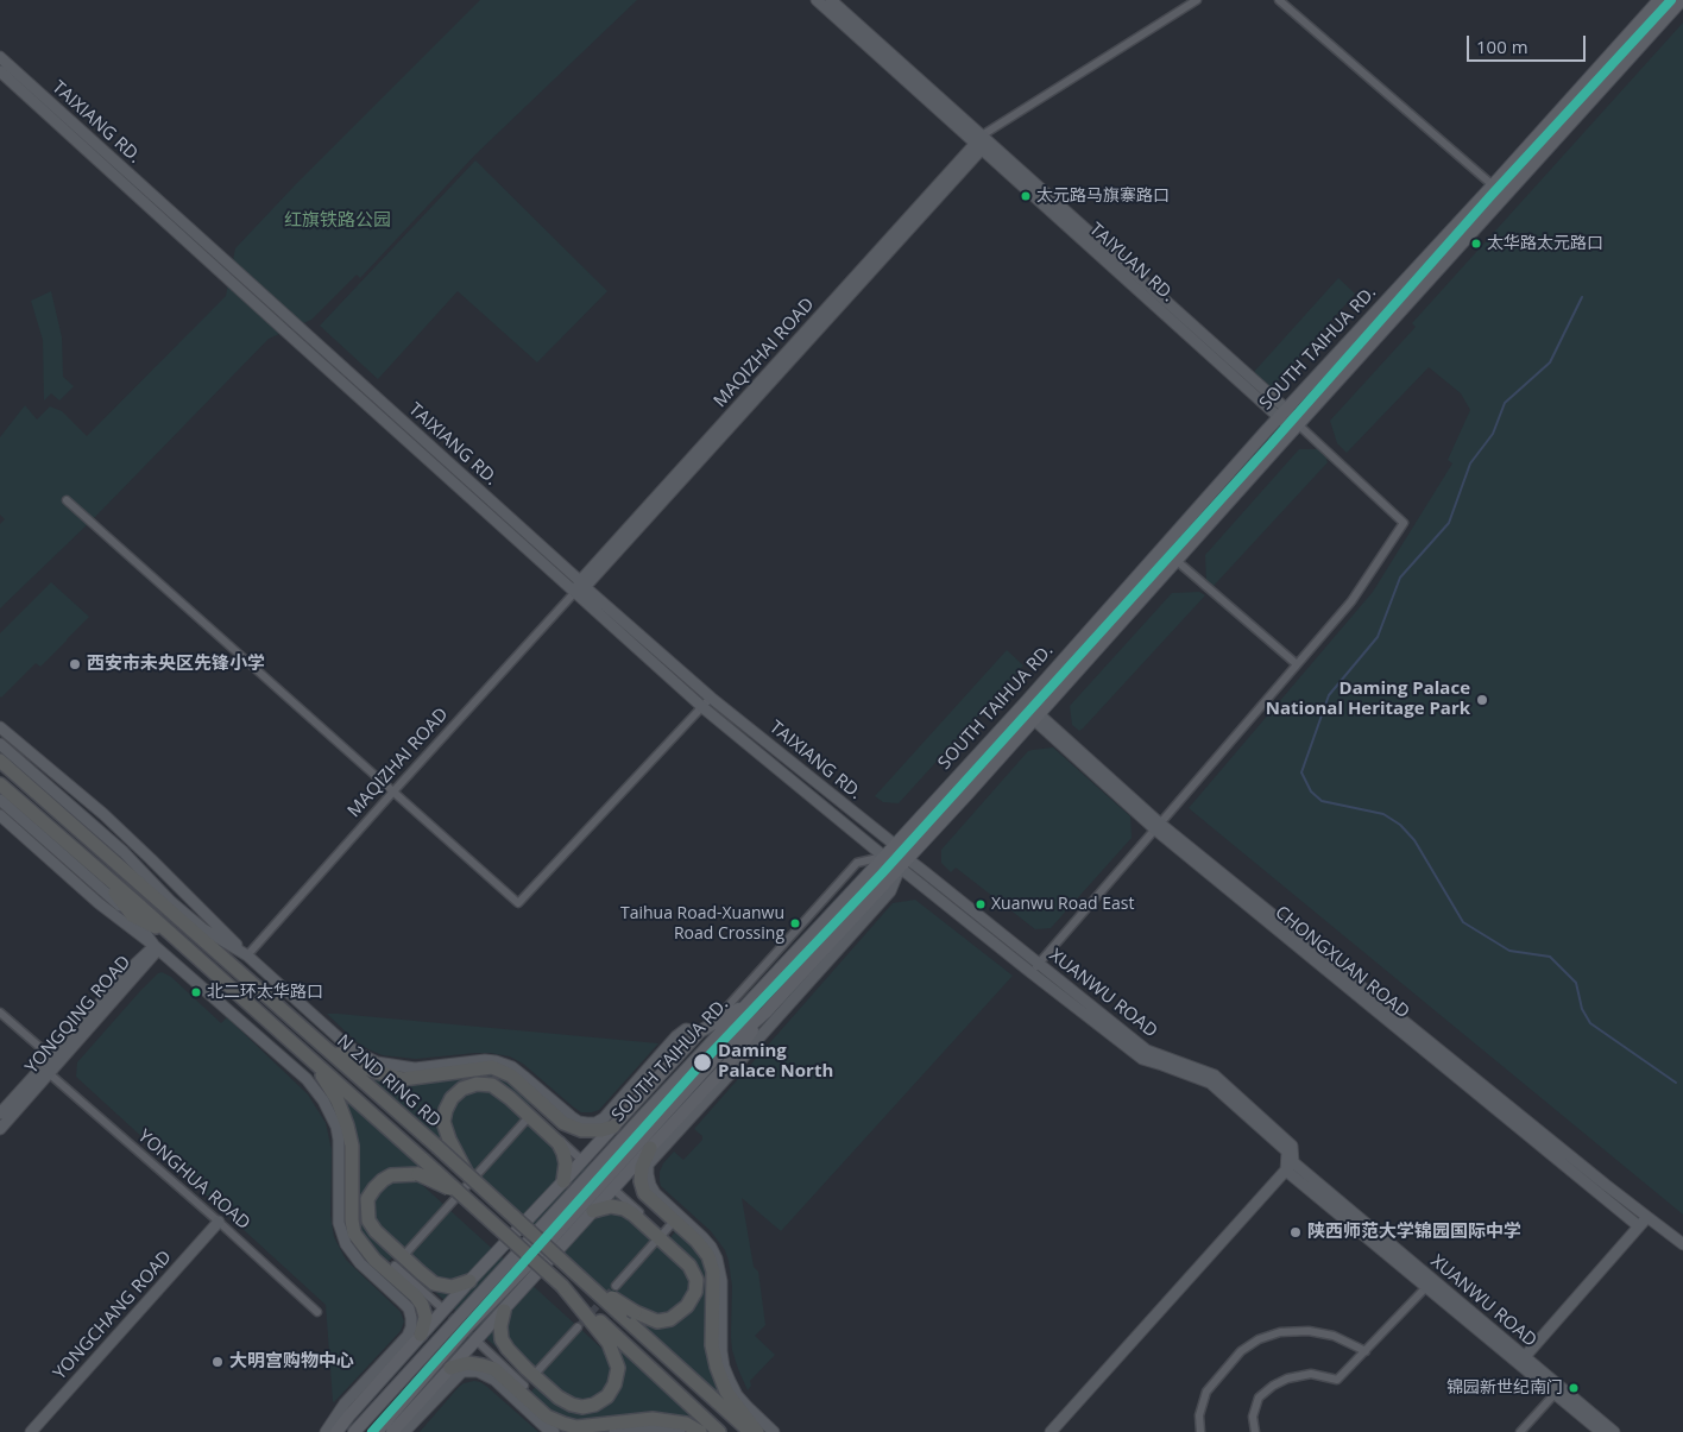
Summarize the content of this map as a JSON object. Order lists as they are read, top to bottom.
{
  "streets": {
    "highway": ["N 2ND RING RD"],
    "main road": ["SOUTH TAIHUA RD."],
    "street": [
      "TAIXIANG RD.",
      "TAIYUAN RD.",
      "MAQIZHAI ROAD",
      "CHONGXUAN ROAD",
      "XUANWU ROAD",
      "YONGQING ROAD",
      "YONGHUA ROAD",
      "YONGCHANG ROAD"
    ]
  },
  "crossings": [
    ["TAIXIANG RD.", "SOUTH TAIHUA RD."],
    ["TAIXIANG RD.", "MAQIZHAI ROAD"],
    ["TAIXIANG RD.", "XUANWU ROAD"],
    ["TAIYUAN RD.", "SOUTH TAIHUA RD."],
    ["TAIYUAN RD.", "MAQIZHAI ROAD"],
    ["SOUTH TAIHUA RD.", "CHONGXUAN ROAD"],
    ["SOUTH TAIHUA RD.", "XUANWU ROAD"],
    ["YONGQING ROAD", "YONGHUA ROAD"],
    ["YONGHUA ROAD", "YONGCHANG ROAD"]
  ],
  "parks": ["红旗铁路公园"],
  "places": [
    "太元路马旗寨路口",
    "太华路太元路口",
    "西安市未央区先锋小学",
    "Daming Palace National Heritage Park",
    "Xuanwu Road East",
    "Taihua Road-Xuanwu Road Crossing",
    "北二环太华路口",
    "Daming Palace North",
    "陕西师范大学锦园国际中学",
    "大明宫购物中心",
    "锦园新世纪南门"
  ],
  "scale_bar": "100 m"
}
